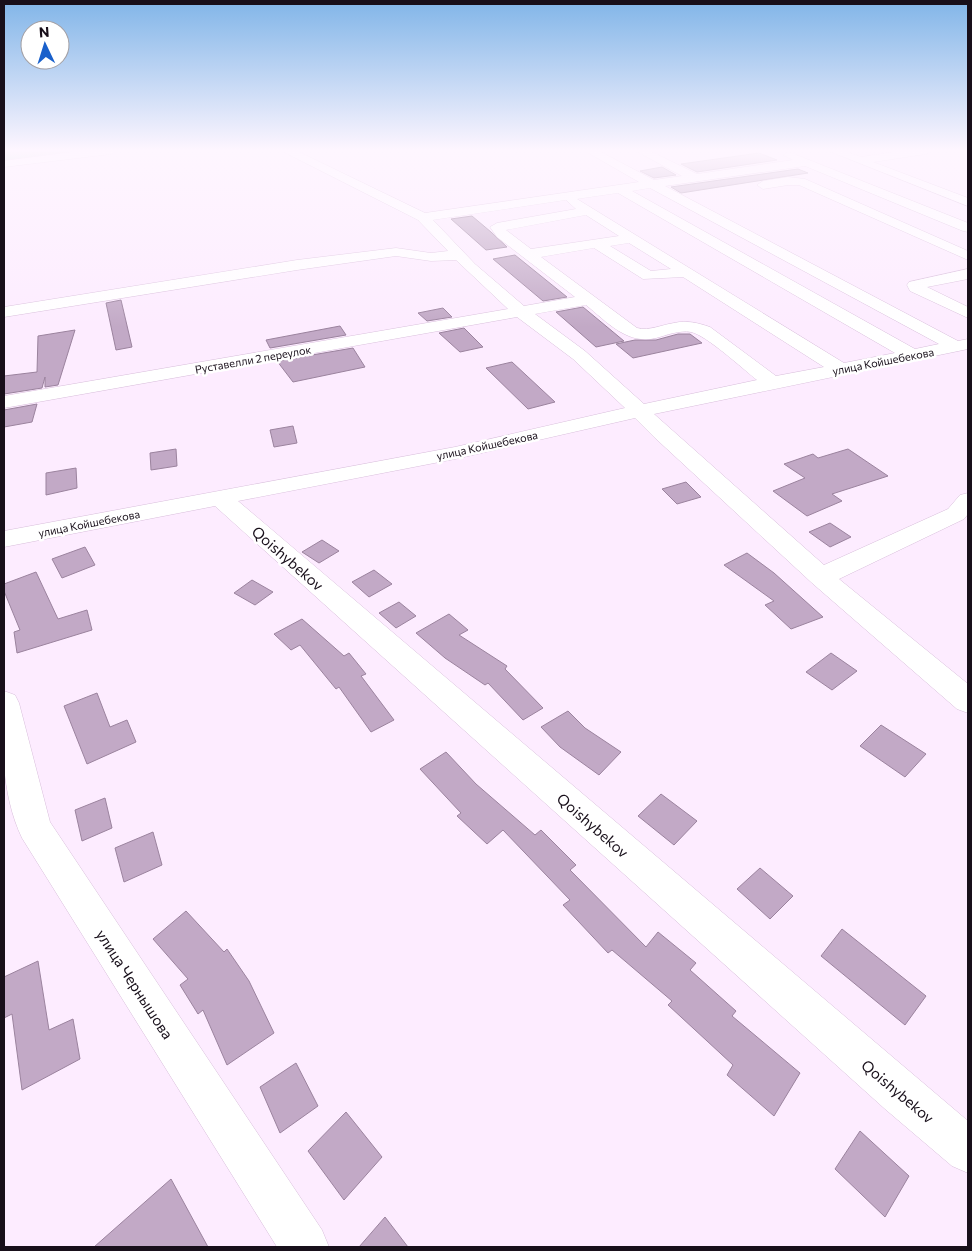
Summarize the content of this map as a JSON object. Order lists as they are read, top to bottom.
{
  "streets": {
    "street": [
      "Руставелли 2 переулок",
      "улица Койшебекова",
      "Qoishybekov",
      "улица Чернышова"
    ]
  },
  "crossings": [
    ["улица Койшебекова", "Qoishybekov"]
  ],
  "north": "top"
}
